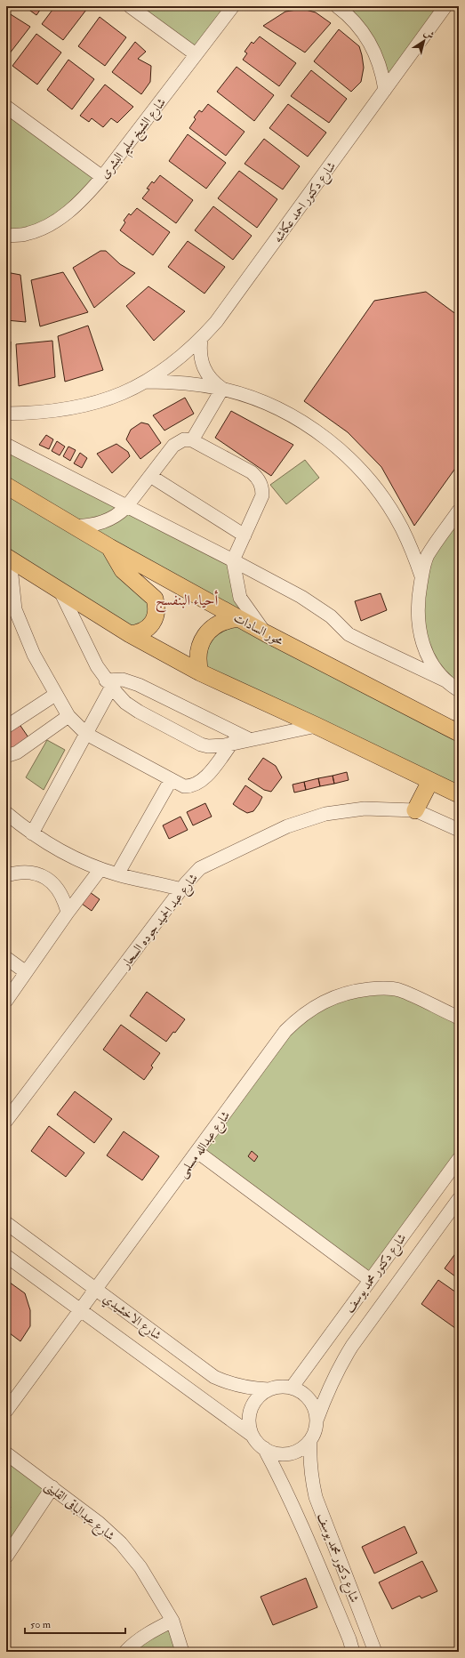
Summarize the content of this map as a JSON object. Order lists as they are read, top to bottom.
{
  "streets": {
    "main road": ["محور السادات"],
    "street": [
      "شارع الشيخ سليم البشرى",
      "شارع دكتور احمد عكاشه",
      "شارع عبد الحميد جوده السحار",
      "شارع عبدالله مسلمى",
      "شارع دكتور محمد يوسف",
      "شارع الاخشيدي",
      "شارع عبدالباقى القلينى"
    ]
  },
  "crossings": [
    ["شارع عبدالله مسلمى", "شارع الاخشيدي"],
    ["شارع دكتور محمد يوسف", "شارع الاخشيدي"]
  ],
  "districts": ["أحياء البنفسج"],
  "scale_bar": "50 m",
  "north": "top right"
}
